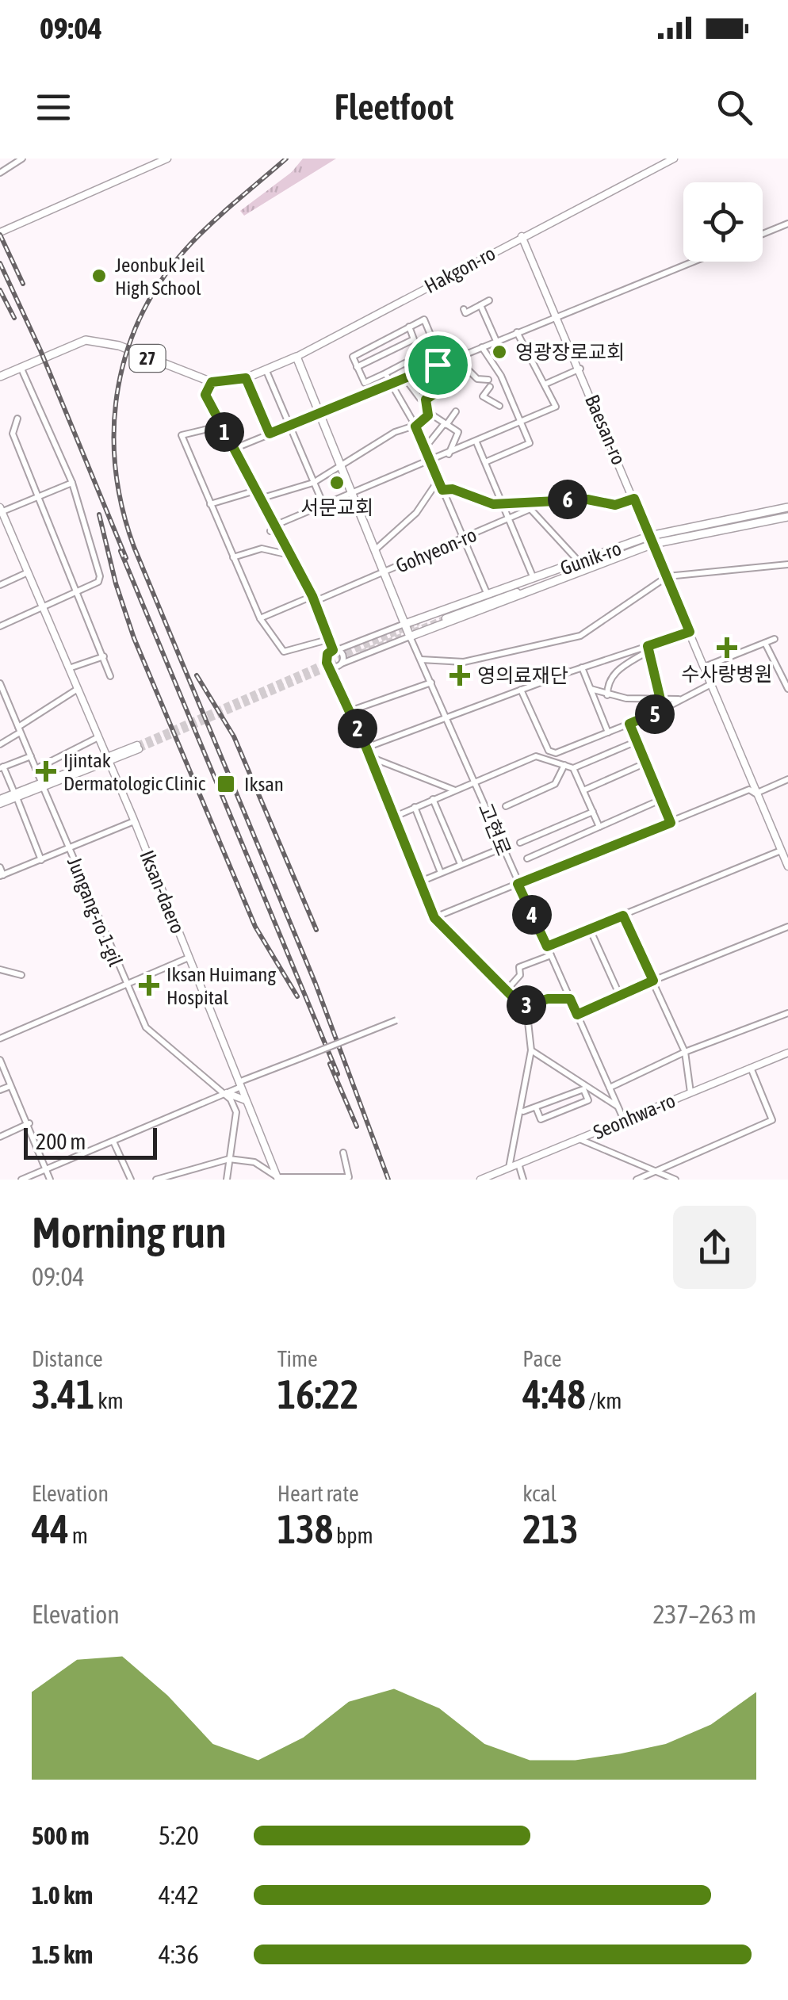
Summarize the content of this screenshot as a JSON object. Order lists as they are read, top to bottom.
{
  "streets": {
    "main road": [
      "Hakgon-ro",
      "27",
      "Gohyeon-ro",
      "Gunik-ro",
      "고현로"
    ],
    "street": [
      "Baesan-ro",
      "Iksan-daero",
      "Jungang-ro 1-gil",
      "Seonhwa-ro"
    ]
  },
  "crossings": [
    ["Hakgon-ro", "Baesan-ro"],
    ["Hakgon-ro", "Gohyeon-ro"],
    ["Baesan-ro", "Gunik-ro"],
    ["Gohyeon-ro", "Gunik-ro"],
    ["Gohyeon-ro", "고현로"],
    ["고현로", "Seonhwa-ro"]
  ],
  "places": {
    "other": ["Jeonbuk Jeil High School", "영광장로교회", "서문교회"],
    "health": [
      "수사랑병원",
      "영의료재단",
      "Ijintak Dermatologic Clinic",
      "Iksan Huimang Hospital"
    ],
    "transit": ["Iksan"]
  },
  "scale_bar": "200 m",
  "page": {
    "status": "09:04",
    "header": "Fleetfoot",
    "pins": [
      "1",
      "6",
      "5",
      "2",
      "4",
      "3"
    ],
    "scale": "200 m",
    "heading": ["Morning run", "09:04"],
    "stats": [
      ["Distance", "3.41 km"],
      ["Time", "16:22"],
      ["Pace", "4:48 /km"],
      ["Elevation", "44 m"],
      ["Heart rate", "138 bpm"],
      ["kcal", "213"]
    ],
    "chart": ["Elevation", "237–263 m"],
    "list": [
      {
        "name": "500 m",
        "note": "5:20"
      },
      {
        "name": "1.0 km",
        "note": "4:42"
      },
      {
        "name": "1.5 km",
        "note": "4:36"
      }
    ]
  }
}
